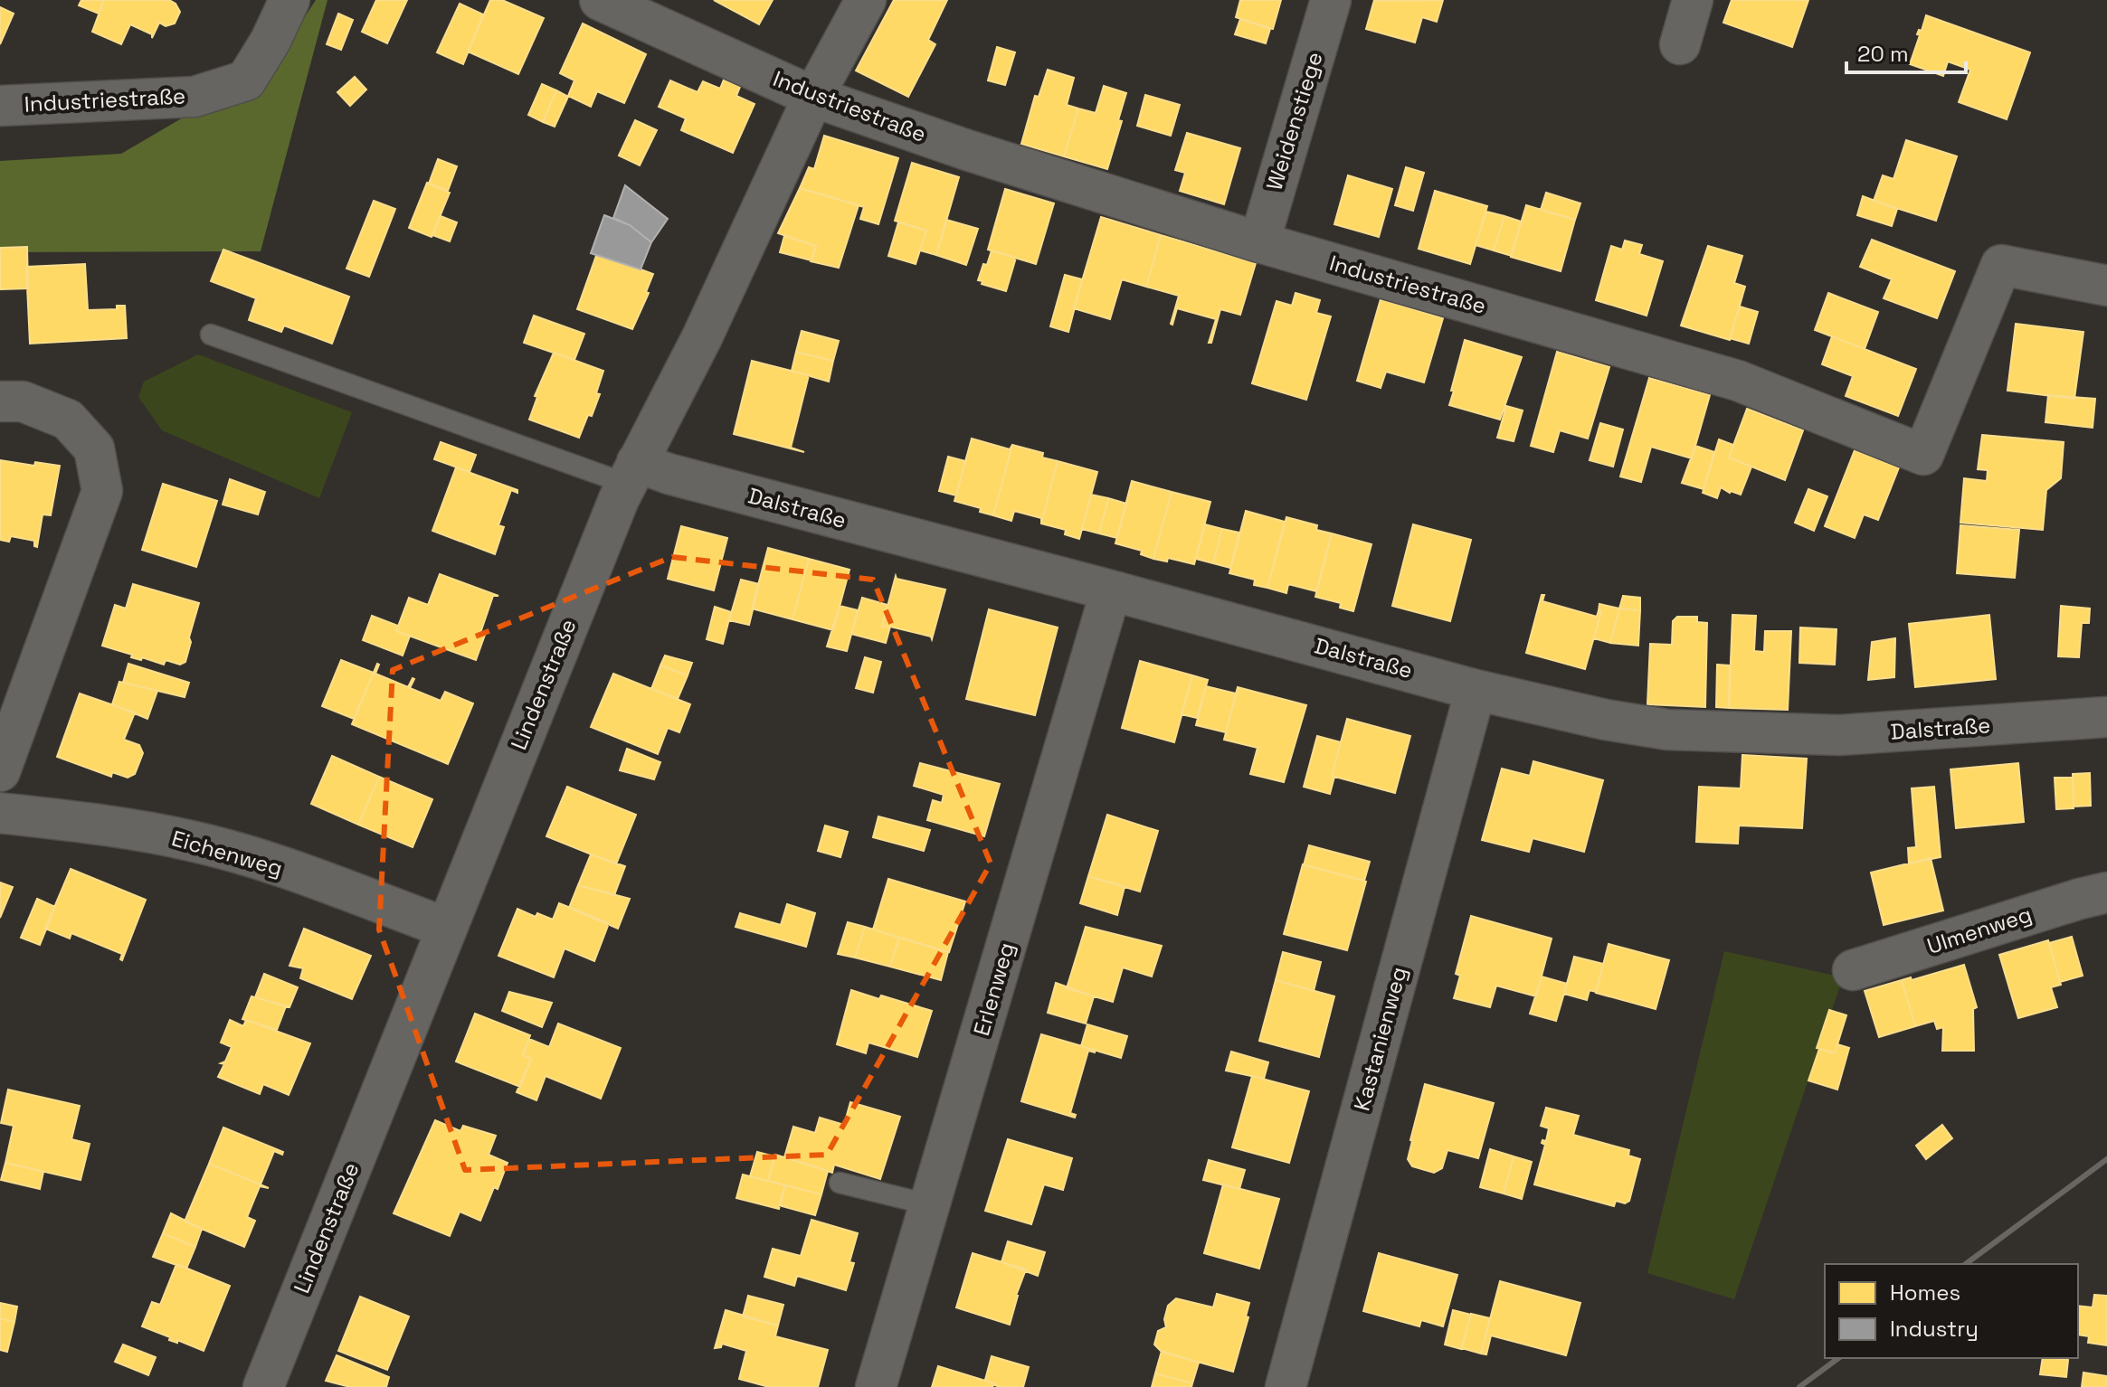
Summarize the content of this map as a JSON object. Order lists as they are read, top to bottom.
{
  "streets": {
    "street": [
      "Industriestraße",
      "Weidenstiege",
      "Dalstraße",
      "Lindenstraße",
      "Eichenweg",
      "Ulmenweg",
      "Erlenweg",
      "Kastanienweg"
    ]
  },
  "crossings": [
    ["Industriestraße", "Weidenstiege"],
    ["Industriestraße", "Lindenstraße"],
    ["Dalstraße", "Lindenstraße"],
    ["Dalstraße", "Erlenweg"],
    ["Dalstraße", "Kastanienweg"],
    ["Lindenstraße", "Eichenweg"]
  ],
  "legend": ["Homes", "Industry"],
  "scale_bar": "20 m"
}
